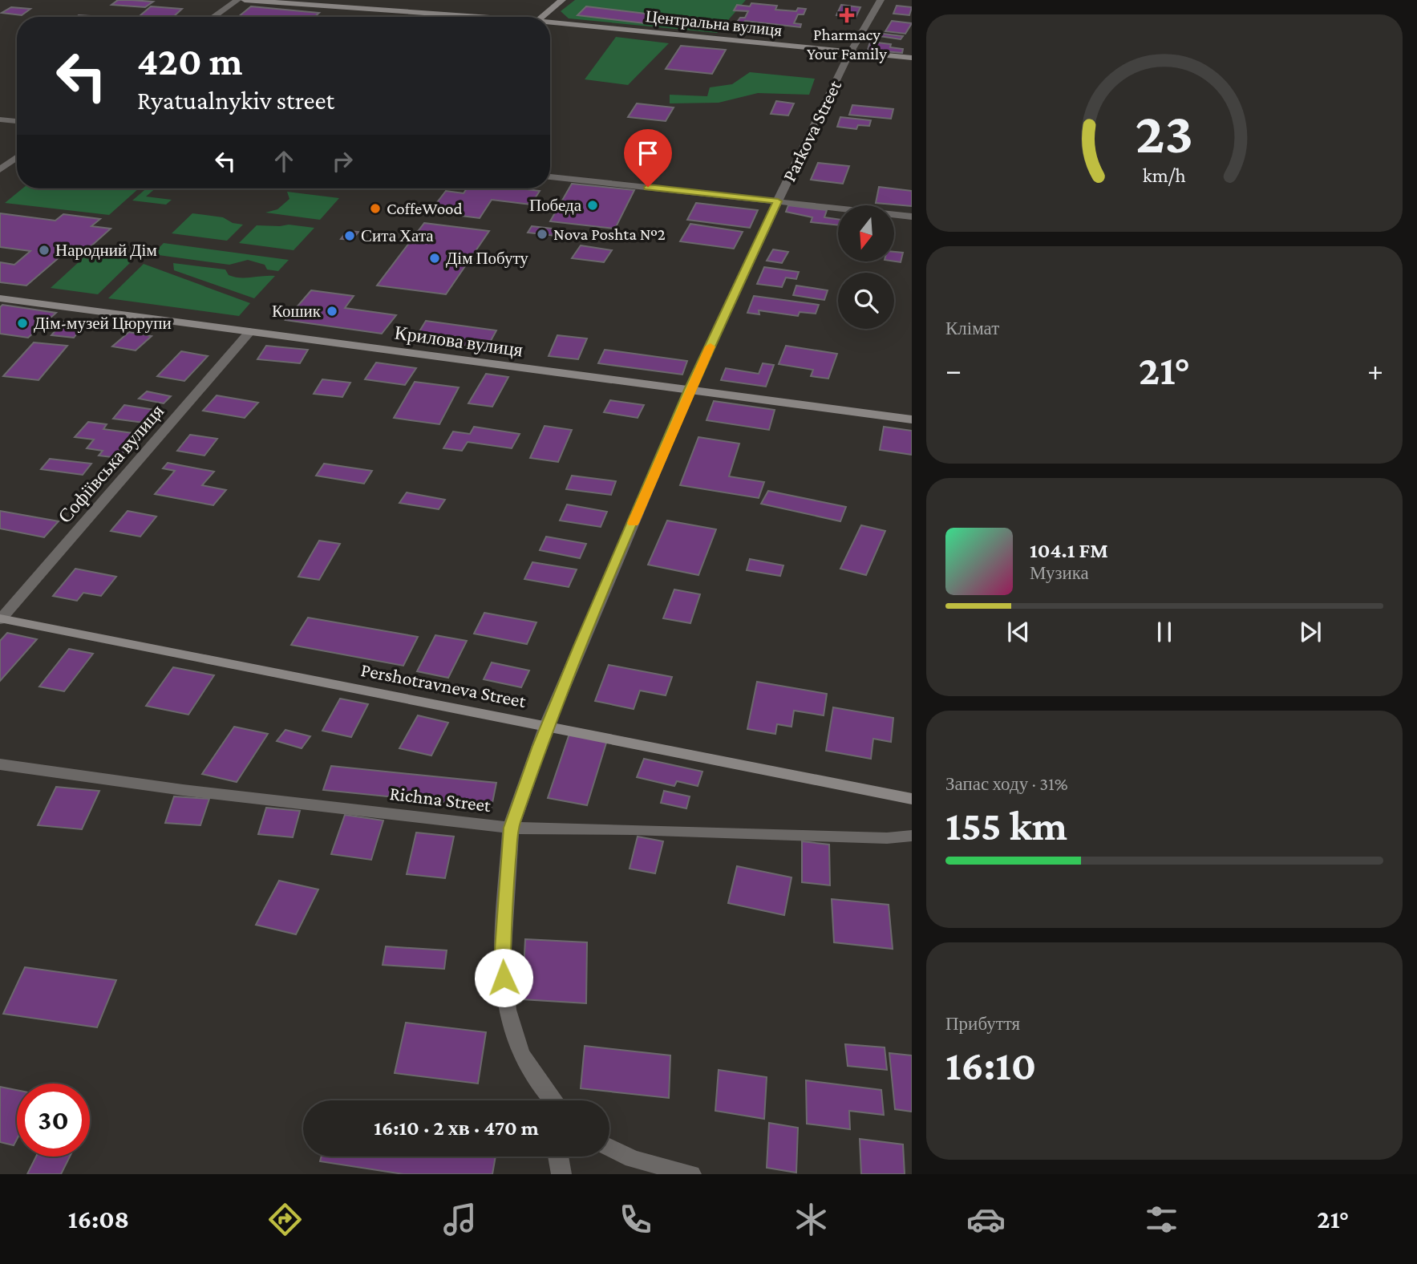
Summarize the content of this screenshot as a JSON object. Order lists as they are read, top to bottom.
{
  "streets": {
    "street": [
      "Центральна вулиця",
      "Parkova Street",
      "Крилова вулиця",
      "Софіївська вулиця",
      "Pershotravneva Street",
      "Richna Street"
    ]
  },
  "crossings": [
    ["Центральна вулиця", "Parkova Street"],
    ["Parkova Street", "Крилова вулиця"],
    ["Parkova Street", "Pershotravneva Street"],
    ["Parkova Street", "Richna Street"],
    ["Крилова вулиця", "Софіївська вулиця"],
    ["Софіївська вулиця", "Pershotravneva Street"]
  ],
  "places": {
    "health": ["Pharmacy Your Family"],
    "other": [
      "Победа",
      "CoffeWood",
      "Nova Poshta №2",
      "Сита Хата",
      "Народний Дім",
      "Дім Побуту",
      "Кошик",
      "Дім-музей Цюрупи"
    ]
  },
  "north": "bottom",
  "page": {
    "turn": ["420 m", "Ryatualnykiv street"],
    "tile": [
      "Клімат",
      ["Запас ходу · 31%", "155 km"],
      ["Прибуття", "16:10"]
    ],
    "heat": ["−", "21°", "+"],
    "song": ["104.1 FM", "Музика"],
    "limit": "30",
    "trip": "16:10 · 2 хв · 470 m",
    "tabs": ["16:08", "21°"],
    "gauge": ["23", "km/h"]
  }
}
